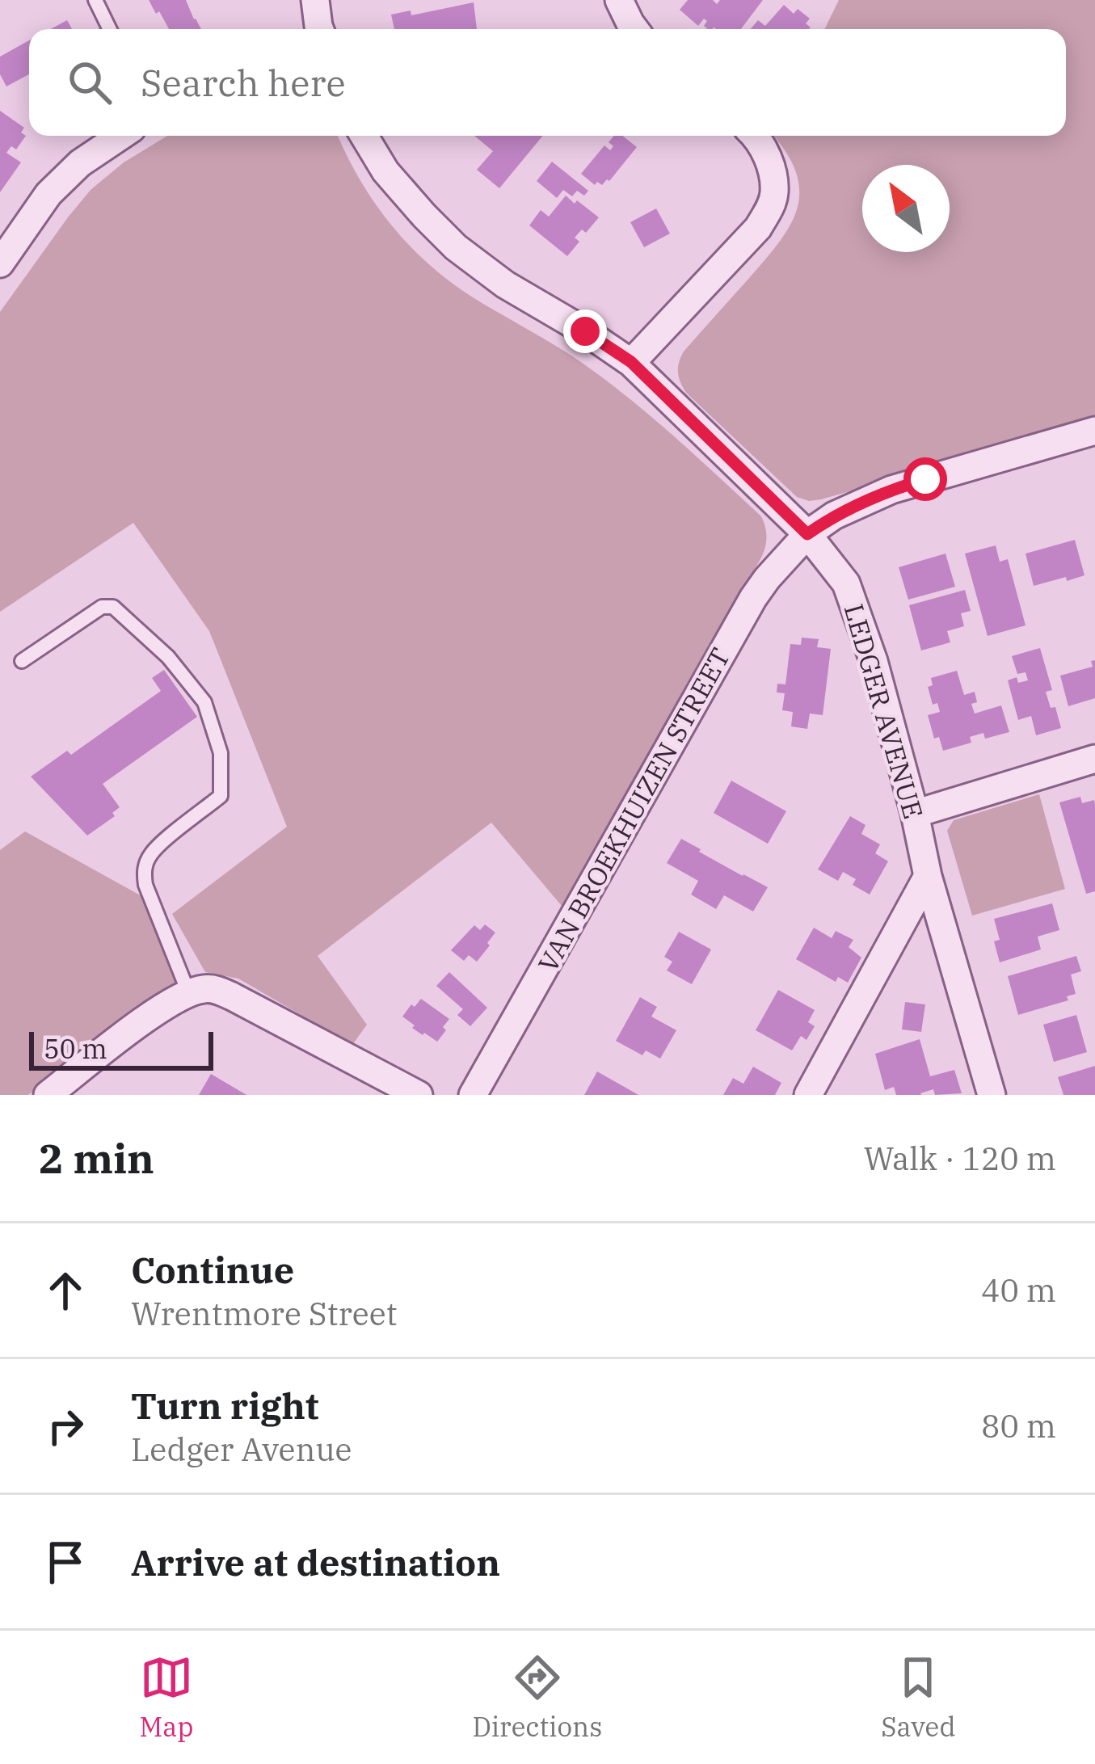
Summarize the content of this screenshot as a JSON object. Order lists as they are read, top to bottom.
{
  "streets": {
    "street": ["LEDGER AVENUE", "VAN BROEKHUIZEN STREET"]
  },
  "crossings": [
    ["LEDGER AVENUE", "VAN BROEKHUIZEN STREET"]
  ],
  "scale_bar": "50 m",
  "north": "top left",
  "page": {
    "search": "Search here",
    "scale": "50 m",
    "heading": ["2 min", "Walk · 120 m"],
    "list": [
      ["Continue", "Wrentmore Street", "40 m"],
      ["Turn right", "Ledger Avenue", "80 m"],
      "Arrive at destination"
    ],
    "nav": ["Map", "Directions", "Saved"]
  }
}
